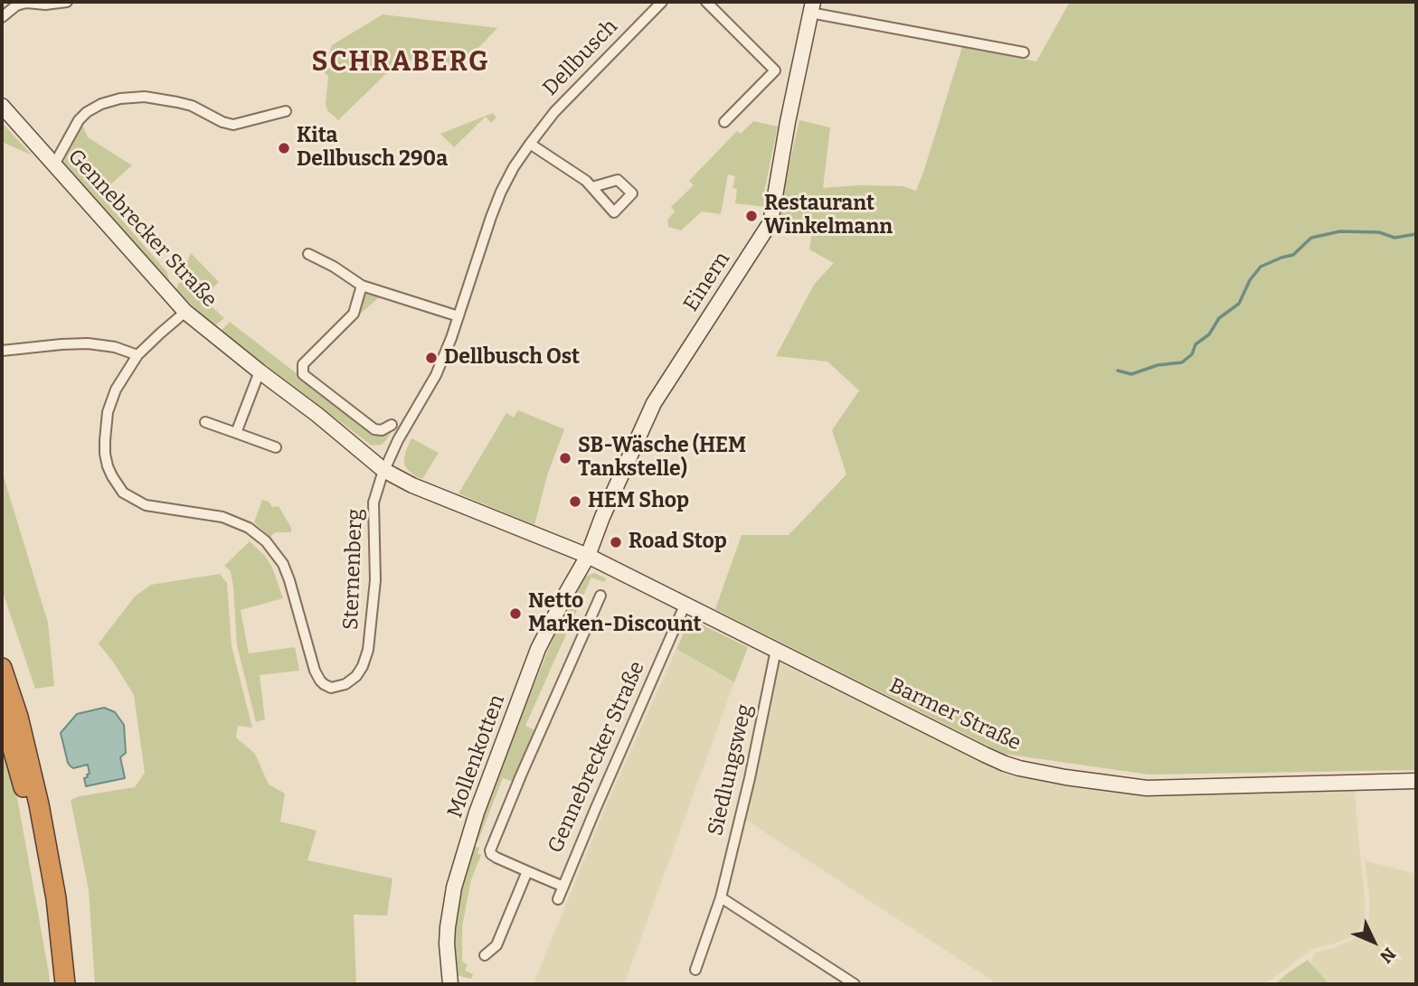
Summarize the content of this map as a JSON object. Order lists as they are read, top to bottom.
{
  "streets": {
    "main road": [
      "Gennebrecker Straße",
      "Einern",
      "Barmer Straße",
      "Mollenkotten"
    ],
    "street": ["Dellbusch", "Sternenberg", "Siedlungsweg"]
  },
  "crossings": [
    ["Dellbusch", "Gennebrecker Straße"],
    ["Dellbusch", "Sternenberg"],
    ["Gennebrecker Straße", "Einern"],
    ["Gennebrecker Straße", "Sternenberg"],
    ["Gennebrecker Straße", "Barmer Straße"],
    ["Gennebrecker Straße", "Mollenkotten"],
    ["Einern", "Mollenkotten"],
    ["Barmer Straße", "Siedlungsweg"]
  ],
  "districts": ["SCHRABERG"],
  "places": [
    "Kita Dellbusch 290a",
    "Restaurant Winkelmann",
    "Dellbusch Ost",
    "SB-Wäsche (HEM Tankstelle)",
    "HEM Shop",
    "Road Stop",
    "Netto Marken-Discount"
  ],
  "north": "bottom right"
}
